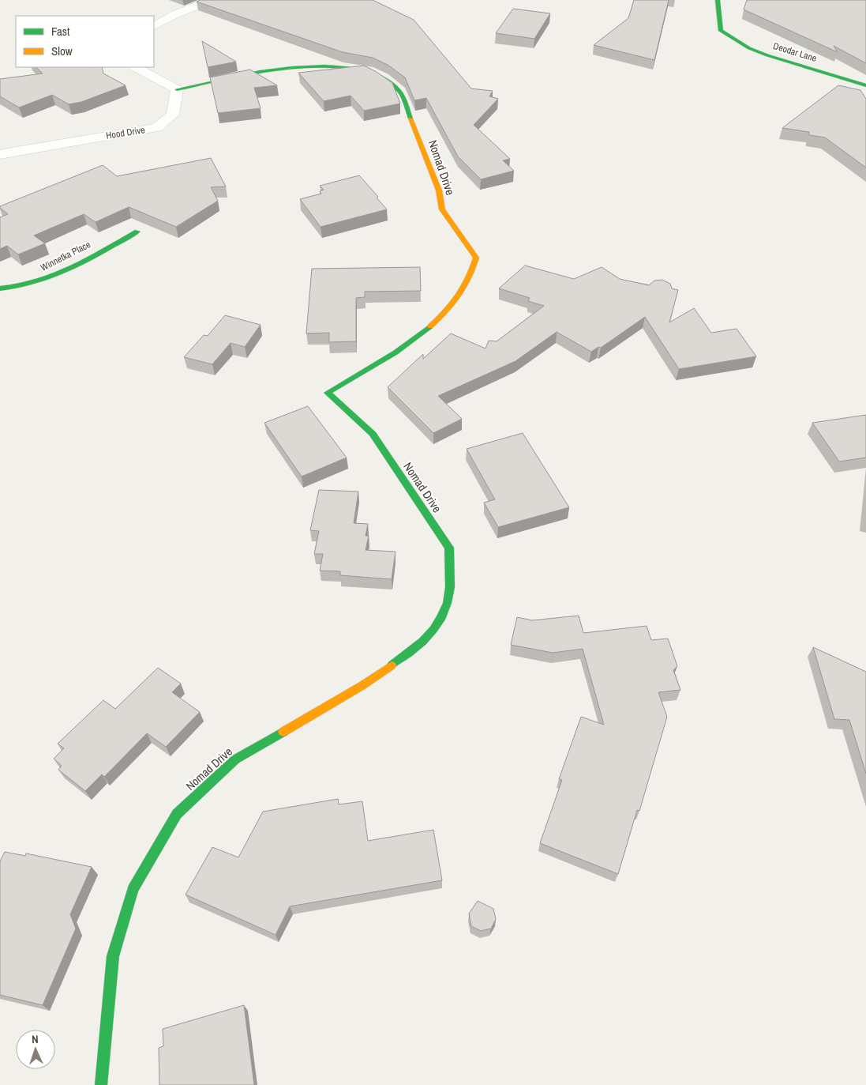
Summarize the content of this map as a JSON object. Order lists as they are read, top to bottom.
{
  "streets": {
    "street": [
      "Deodar Lane",
      "Hood Drive",
      "Nomad Drive",
      "Winnetka Place"
    ]
  },
  "crossings": [
    ["Hood Drive", "Nomad Drive"]
  ],
  "legend": ["Fast", "Slow"],
  "north": "top"
}
